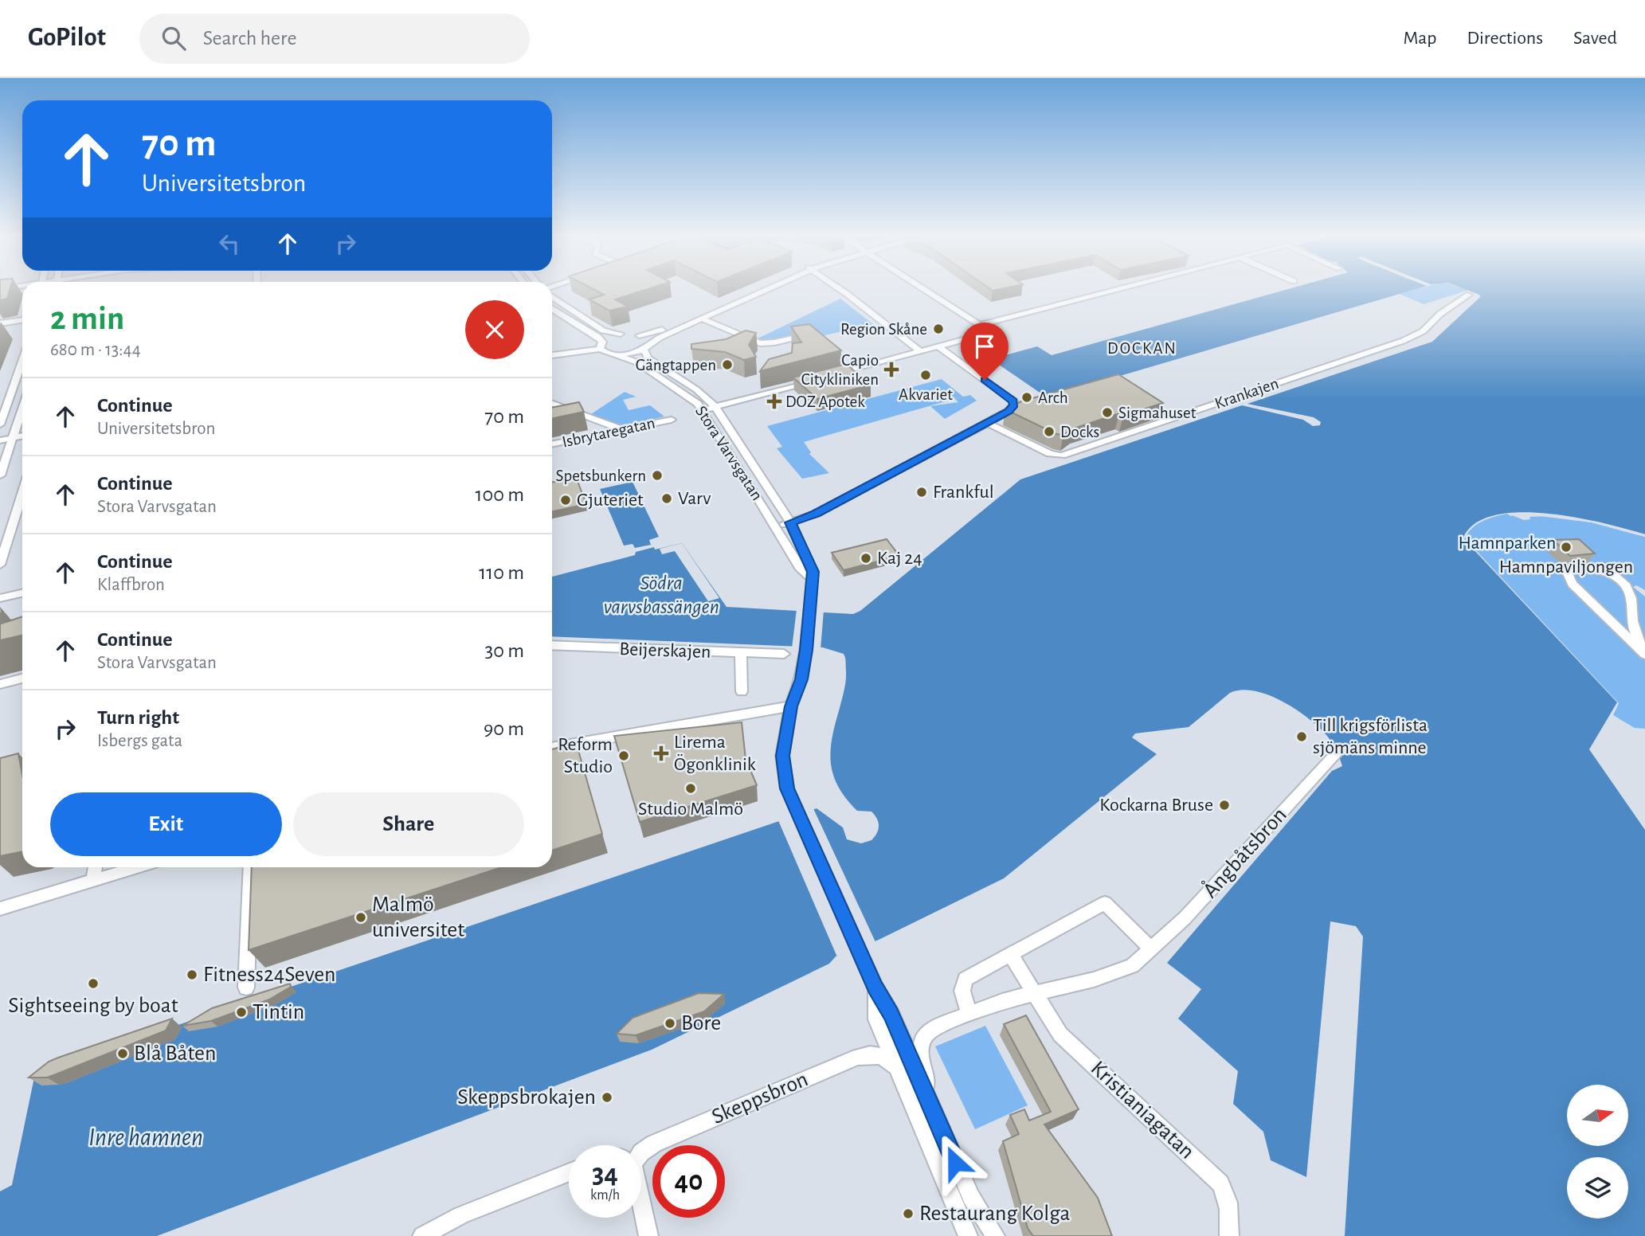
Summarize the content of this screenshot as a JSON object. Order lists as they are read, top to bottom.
{
  "streets": {
    "street": [
      "Krankajen",
      "Isbrytaregatan",
      "Stora Varvsgatan",
      "Beijerskajen",
      "Ångbåtsbron",
      "Skeppsbron",
      "Kristianiagatan"
    ]
  },
  "crossings": [
    ["Ångbåtsbron", "Kristianiagatan"]
  ],
  "districts": ["DOCKAN"],
  "water": ["Södra varvsbassängen", "Inre hamnen"],
  "parks": ["Hamnparken"],
  "places": {
    "other": [
      "Region Skåne",
      "Gängtappen",
      "Akvariet",
      "Arch",
      "Sigmahuset",
      "Docks",
      "Spetsbunkern",
      "Frankful",
      "Varv",
      "Gjuteriet",
      "Hamnpaviljongen",
      "Kaj 24",
      "Till krigsförlista sjömäns minne",
      "Reform Studio",
      "Studio Malmö",
      "Kockarna Bruse",
      "Malmö universitet",
      "Fitness24Seven",
      "Sightseeing by boat",
      "Tintin",
      "Bore",
      "Blå Båten",
      "Skeppsbrokajen",
      "Restaurang Kolga"
    ],
    "health": ["Capio Citykliniken", "DOZ Apotek", "Lirema Ögonklinik"]
  },
  "north": "right",
  "page": {
    "header": "GoPilot",
    "search": "Search here",
    "nav": ["Map", "Directions", "Saved"],
    "turn": ["70 m", "Universitetsbron"],
    "heading": ["2 min", "680 m · 13:44"],
    "list": [
      {
        "name": "Continue",
        "note": "Universitetsbron",
        "value": "70 m"
      },
      {
        "name": "Continue",
        "note": "Stora Varvsgatan",
        "value": "100 m"
      },
      {
        "name": "Continue",
        "note": "Klaffbron",
        "value": "110 m"
      },
      {
        "name": "Continue",
        "note": "Stora Varvsgatan",
        "value": "30 m"
      },
      {
        "name": "Turn right",
        "note": "Isbergs gata",
        "value": "90 m"
      }
    ],
    "buttons": ["Exit", "Share"],
    "speed": "34 km/h",
    "limit": "40"
  }
}
